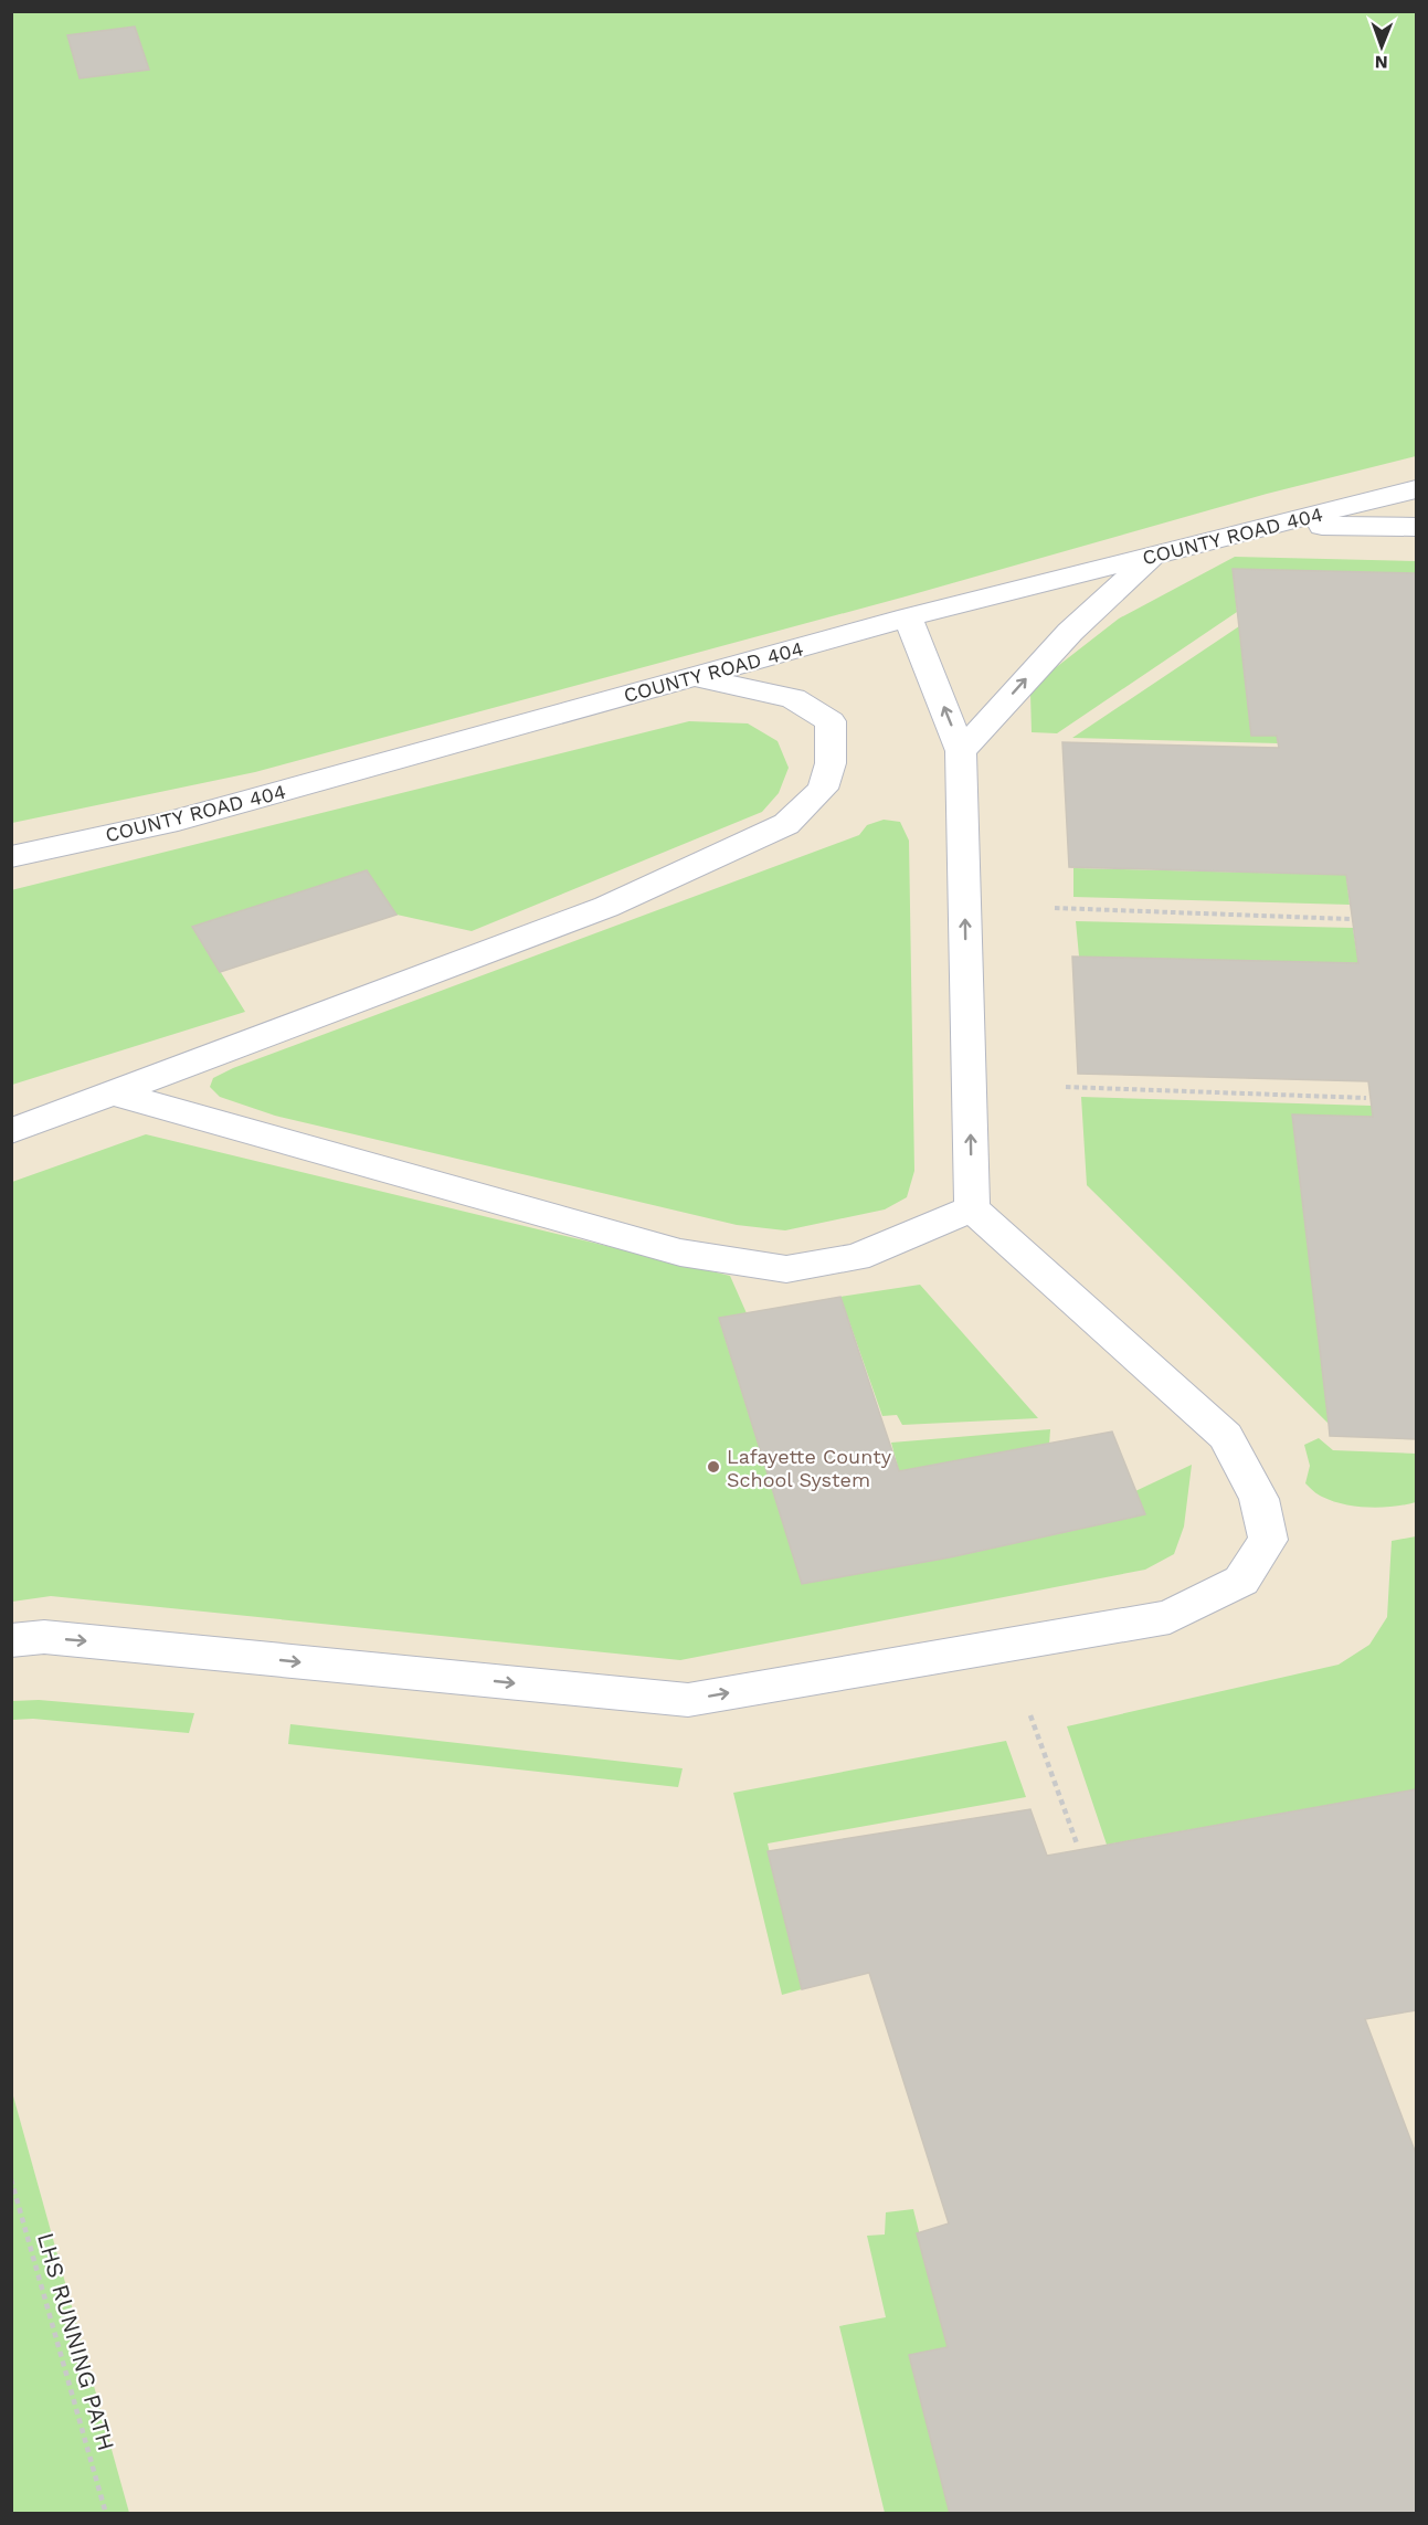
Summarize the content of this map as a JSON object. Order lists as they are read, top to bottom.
{
  "streets": {
    "street": ["COUNTY ROAD 404"],
    "path": ["LHS RUNNING PATH"]
  },
  "places": ["Lafayette County School System"],
  "north": "bottom"
}
